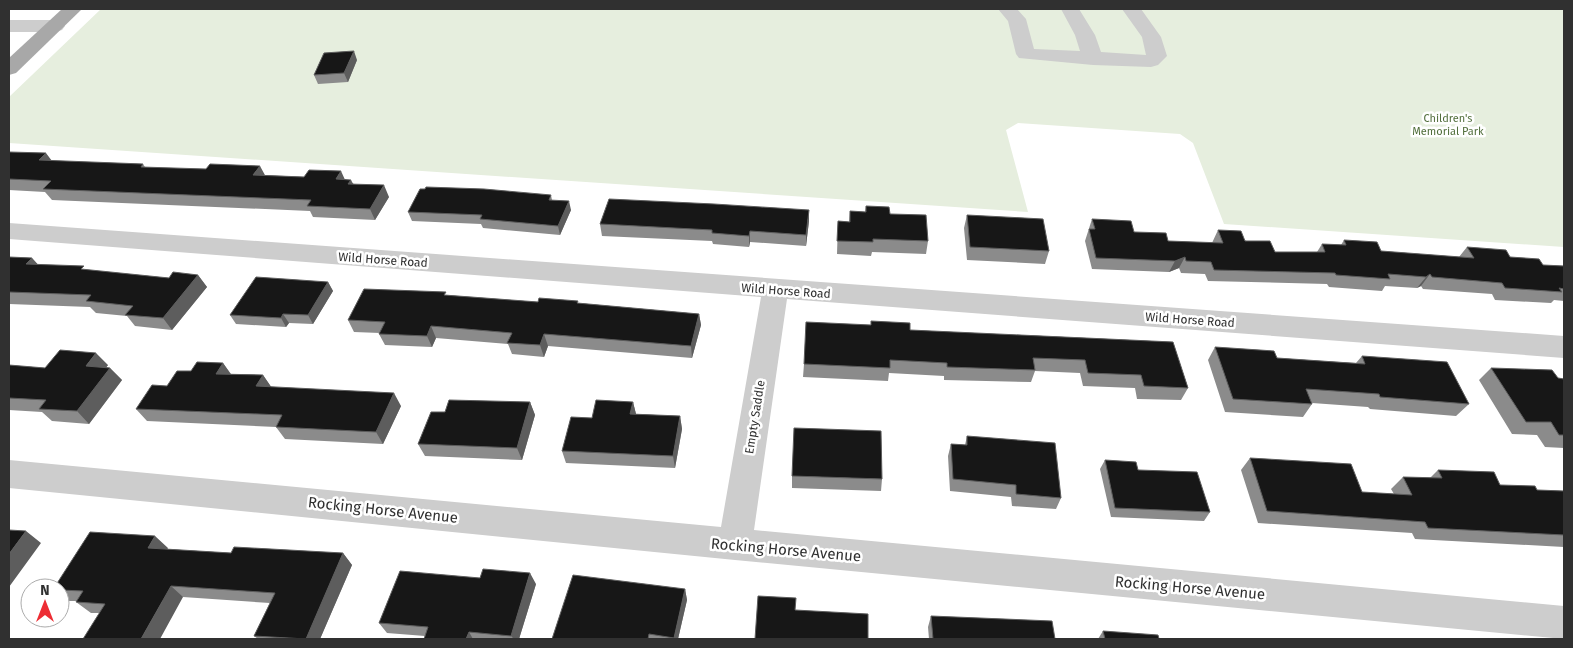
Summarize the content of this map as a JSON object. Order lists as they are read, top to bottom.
{
  "streets": {
    "street": ["Wild Horse Road", "Empty Saddle", "Rocking Horse Avenue"]
  },
  "crossings": [
    ["Wild Horse Road", "Empty Saddle"],
    ["Empty Saddle", "Rocking Horse Avenue"]
  ],
  "parks": ["Children's Memorial Park"],
  "north": "top"
}
